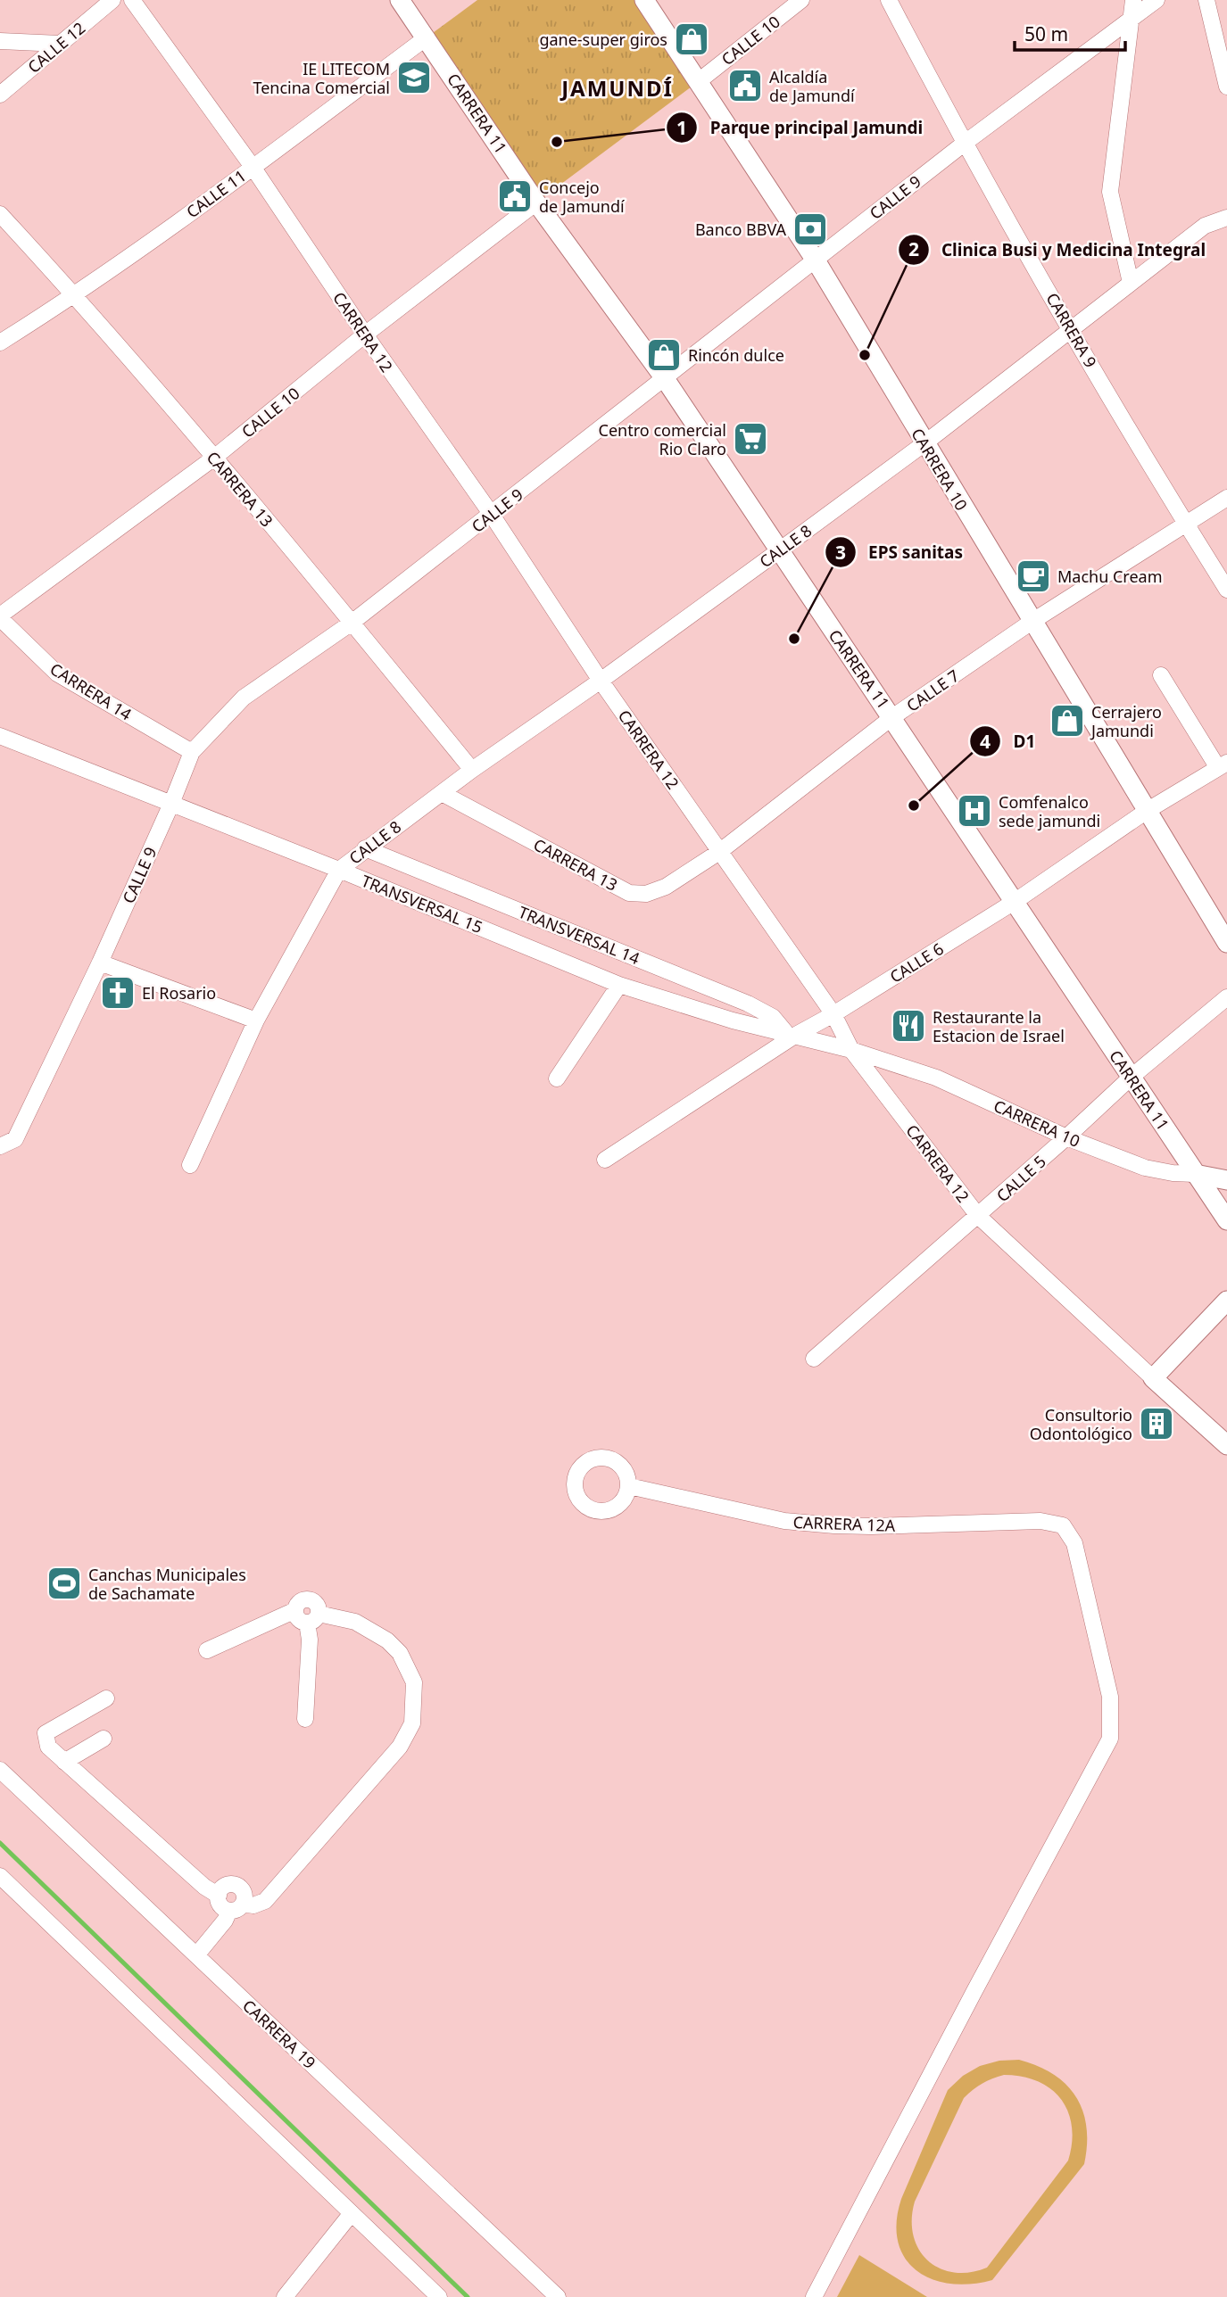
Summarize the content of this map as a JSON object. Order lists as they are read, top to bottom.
{
  "streets": {
    "main road": ["CARRERA 11", "CARRERA 12", "CARRERA 10"],
    "street": [
      "CALLE 10",
      "CALLE 12",
      "CALLE 11",
      "CALLE 9",
      "CARRERA 9",
      "CARRERA 13",
      "CALLE 8",
      "CALLE 7",
      "CARRERA 14",
      "TRANSVERSAL 15",
      "TRANSVERSAL 14",
      "CALLE 6",
      "CALLE 5",
      "CARRERA 12A",
      "CARRERA 19"
    ]
  },
  "crossings": [
    ["CALLE 10", "CARRERA 11"],
    ["CALLE 10", "CARRERA 12"],
    ["CALLE 10", "CARRERA 10"],
    ["CALLE 10", "CARRERA 13"],
    ["CALLE 10", "CARRERA 14"],
    ["CARRERA 11", "CALLE 11"],
    ["CARRERA 11", "CALLE 9"],
    ["CARRERA 11", "CARRERA 10"],
    ["CARRERA 11", "CALLE 8"],
    ["CARRERA 11", "CALLE 7"],
    ["CARRERA 11", "CALLE 6"],
    ["CARRERA 11", "CALLE 5"],
    ["CALLE 11", "CARRERA 12"],
    ["CALLE 11", "CARRERA 13"],
    ["CALLE 9", "CARRERA 9"],
    ["CALLE 9", "CARRERA 12"],
    ["CALLE 9", "CARRERA 10"],
    ["CALLE 9", "CARRERA 13"],
    ["CALLE 9", "CARRERA 14"],
    ["CALLE 9", "TRANSVERSAL 15"],
    ["CARRERA 9", "CALLE 8"],
    ["CARRERA 9", "CALLE 7"],
    ["CARRERA 12", "CARRERA 10"],
    ["CARRERA 12", "CALLE 8"],
    ["CARRERA 12", "CALLE 7"],
    ["CARRERA 12", "TRANSVERSAL 15"],
    ["CARRERA 12", "CALLE 6"],
    ["CARRERA 12", "CALLE 5"],
    ["CARRERA 10", "CALLE 8"],
    ["CARRERA 10", "CALLE 7"],
    ["CARRERA 10", "TRANSVERSAL 15"],
    ["CARRERA 10", "CALLE 6"],
    ["CARRERA 10", "CALLE 5"],
    ["CARRERA 13", "CALLE 8"],
    ["CARRERA 13", "CALLE 7"],
    ["CALLE 8", "TRANSVERSAL 15"],
    ["CALLE 8", "TRANSVERSAL 14"],
    ["TRANSVERSAL 15", "TRANSVERSAL 14"],
    ["TRANSVERSAL 15", "CALLE 6"],
    ["TRANSVERSAL 14", "CALLE 6"]
  ],
  "districts": ["JAMUNDÍ"],
  "places": {
    "shop": ["gane-super giros", "Rincón dulce", "Cerrajero Jamundi"],
    "school or university": ["IE LITECOM Tencina Comercial"],
    "public building": ["Alcaldía de Jamundí", "Concejo de Jamundí"],
    "other": [
      "Parque principal Jamundi",
      "Clinica Busi y Medicina Integral",
      "EPS sanitas",
      "D1"
    ],
    "bank": ["Banco BBVA"],
    "supermarket": ["Centro comercial Rio Claro"],
    "cafe": ["Machu Cream"],
    "hospital": ["Comfenalco sede jamundi"],
    "church": ["El Rosario"],
    "restaurant": ["Restaurante la Estacion de Israel"],
    "building": ["Consultorio Odontológico"],
    "sports": ["Canchas Municipales de Sachamate"]
  },
  "scale_bar": "50 m"
}
